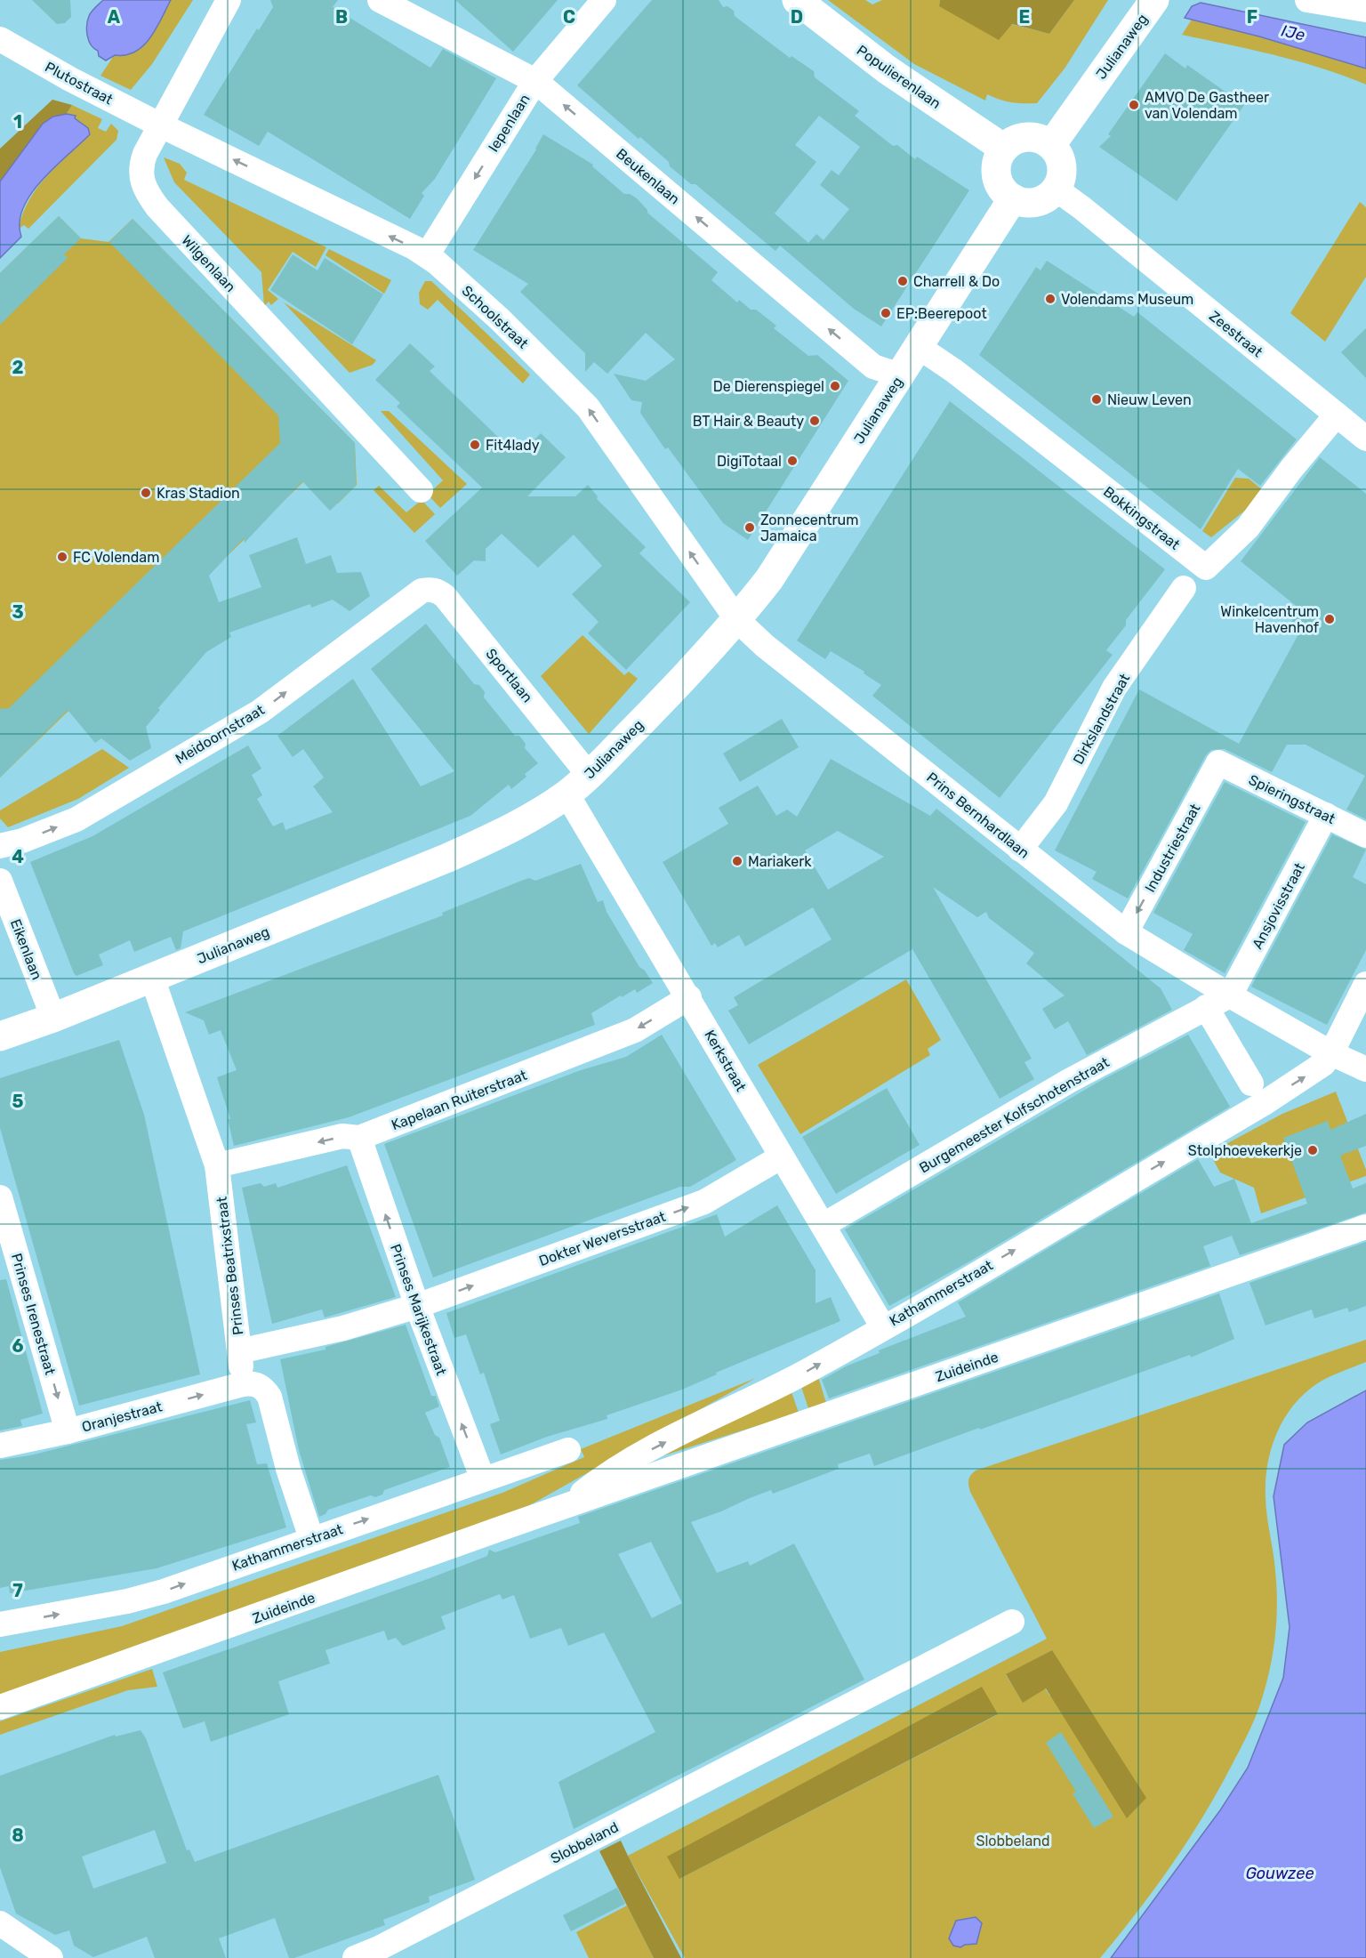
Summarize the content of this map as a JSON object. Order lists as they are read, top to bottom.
{
  "streets": {
    "main road": ["Julianaweg", "Populierenlaan"],
    "street": [
      "Plutostraat",
      "Iepenlaan",
      "Beukenlaan",
      "Wilgenlaan",
      "Schoolstraat",
      "Zeestraat",
      "Bokkingstraat",
      "Sportlaan",
      "Dirkslandstraat",
      "Meidoornstraat",
      "Spieringstraat",
      "Prins Bernhardlaan",
      "Industriestraat",
      "Ansjovisstraat",
      "Eikenlaan",
      "Kerkstraat",
      "Kapelaan Ruiterstraat",
      "Burgemeester Kolfschotenstraat",
      "Dokter Weversstraat",
      "Prinses Beatrixstraat",
      "Kathammerstraat",
      "Prinses Marijkestraat",
      "Prinses Irenestraat",
      "Zuideinde",
      "Oranjestraat",
      "Slobbeland"
    ]
  },
  "crossings": [
    ["Julianaweg", "Populierenlaan"],
    ["Julianaweg", "Beukenlaan"],
    ["Julianaweg", "Schoolstraat"],
    ["Julianaweg", "Zeestraat"],
    ["Julianaweg", "Bokkingstraat"],
    ["Julianaweg", "Sportlaan"],
    ["Julianaweg", "Prins Bernhardlaan"],
    ["Julianaweg", "Eikenlaan"],
    ["Julianaweg", "Kerkstraat"],
    ["Julianaweg", "Prinses Beatrixstraat"],
    ["Populierenlaan", "Zeestraat"],
    ["Plutostraat", "Wilgenlaan"],
    ["Plutostraat", "Schoolstraat"],
    ["Iepenlaan", "Beukenlaan"],
    ["Iepenlaan", "Schoolstraat"],
    ["Wilgenlaan", "Schoolstraat"],
    ["Schoolstraat", "Prins Bernhardlaan"],
    ["Zeestraat", "Bokkingstraat"],
    ["Sportlaan", "Meidoornstraat"],
    ["Dirkslandstraat", "Prins Bernhardlaan"],
    ["Spieringstraat", "Industriestraat"],
    ["Spieringstraat", "Ansjovisstraat"],
    ["Prins Bernhardlaan", "Industriestraat"],
    ["Prins Bernhardlaan", "Ansjovisstraat"],
    ["Prins Bernhardlaan", "Burgemeester Kolfschotenstraat"],
    ["Prins Bernhardlaan", "Kathammerstraat"],
    ["Ansjovisstraat", "Burgemeester Kolfschotenstraat"],
    ["Kerkstraat", "Kapelaan Ruiterstraat"],
    ["Kerkstraat", "Burgemeester Kolfschotenstraat"],
    ["Kerkstraat", "Dokter Weversstraat"],
    ["Kerkstraat", "Kathammerstraat"],
    ["Kapelaan Ruiterstraat", "Prinses Beatrixstraat"],
    ["Kapelaan Ruiterstraat", "Prinses Marijkestraat"],
    ["Dokter Weversstraat", "Prinses Beatrixstraat"],
    ["Dokter Weversstraat", "Prinses Marijkestraat"],
    ["Prinses Beatrixstraat", "Oranjestraat"],
    ["Kathammerstraat", "Prinses Marijkestraat"],
    ["Kathammerstraat", "Zuideinde"],
    ["Prinses Irenestraat", "Oranjestraat"]
  ],
  "one_way": [
    "Iepenlaan",
    "Beukenlaan",
    "Schoolstraat",
    "Meidoornstraat",
    "Industriestraat",
    "Kapelaan Ruiterstraat",
    "Dokter Weversstraat",
    "Kathammerstraat",
    "Prinses Irenestraat",
    "Oranjestraat"
  ],
  "water": ["IJe", "Gouwzee"],
  "parks": ["Slobbeland"],
  "places": [
    "AMVO De Gastheer van Volendam",
    "Charrell & Do",
    "Volendams Museum",
    "EP:Beerepoot",
    "De Dierenspiegel",
    "Nieuw Leven",
    "BT Hair & Beauty",
    "Fit4lady",
    "DigiTotaal",
    "Kras Stadion",
    "Zonnecentrum Jamaica",
    "FC Volendam",
    "Winkelcentrum Havenhof",
    "Mariakerk",
    "Stolphoevekerkje"
  ],
  "grid": {
    "columns": [
      "A",
      "B",
      "C",
      "D",
      "E",
      "F"
    ],
    "rows": [
      "1",
      "2",
      "3",
      "4",
      "5",
      "6",
      "7",
      "8"
    ]
  }
}
